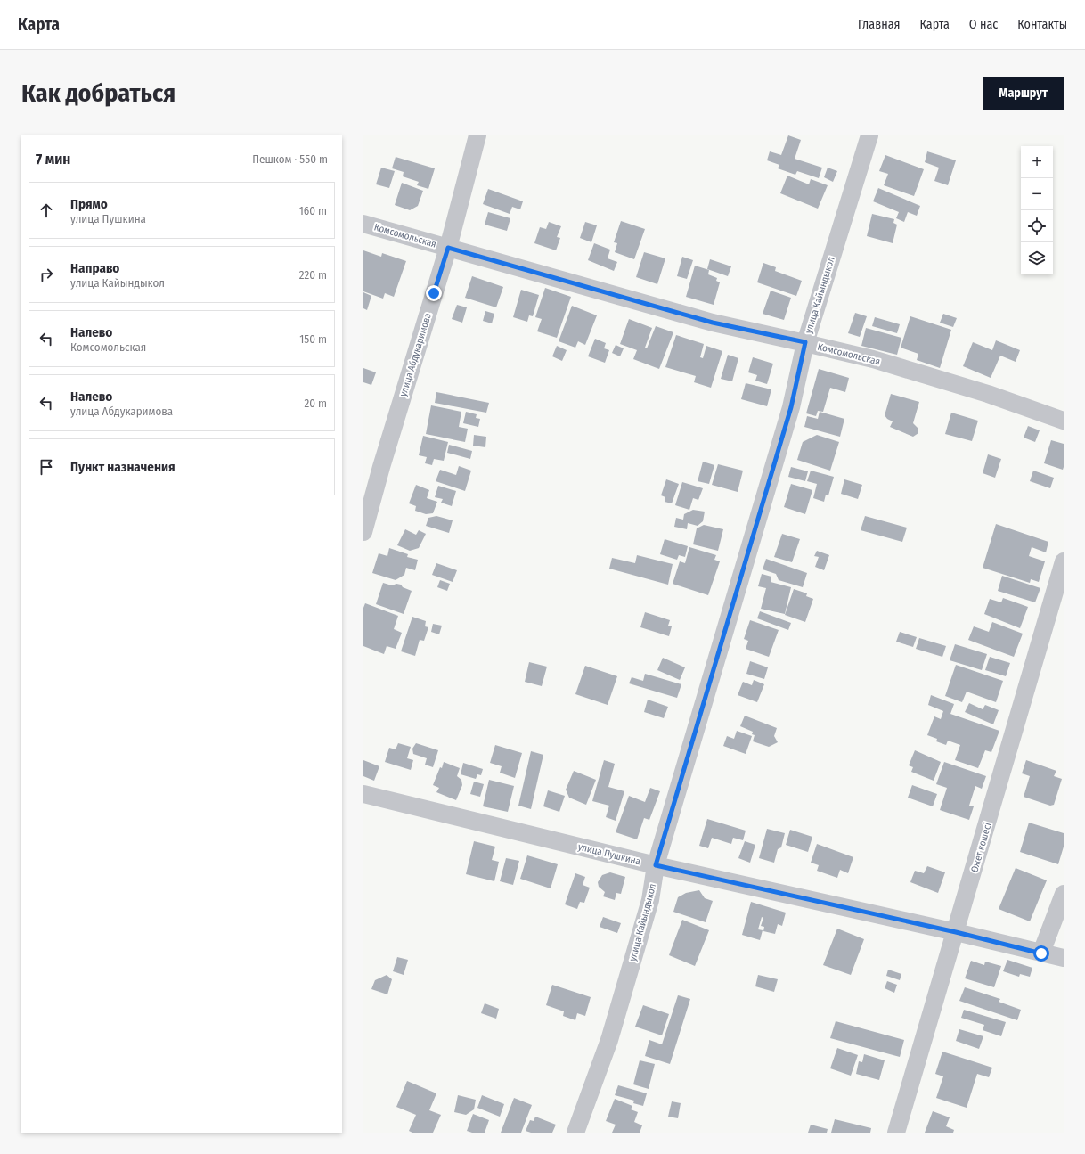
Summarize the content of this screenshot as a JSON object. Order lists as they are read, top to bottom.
{
  "streets": {
    "street": [
      "Комсомольская",
      "улица Кайындыкол",
      "улица Абдукаримова",
      "Өжет көшесі",
      "улица Пушкина"
    ]
  },
  "crossings": [
    ["Комсомольская", "улица Кайындыкол"],
    ["Комсомольская", "улица Абдукаримова"],
    ["улица Кайындыкол", "улица Пушкина"],
    ["Өжет көшесі", "улица Пушкина"]
  ],
  "page": {
    "header": "Карта",
    "nav": [
      "Главная",
      "Карта",
      "О нас",
      "Контакты"
    ],
    "buttons": "Маршрут",
    "title": "Как добраться",
    "heading": ["7 мин", "Пешком · 550 m"],
    "map_buttons": ["+", "−"],
    "list": [
      ["Прямо", "улица Пушкина", "160 m"],
      ["Направо", "улица Кайындыкол", "220 m"],
      ["Налево", "Комсомольская", "150 m"],
      ["Налево", "улица Абдукаримова", "20 m"],
      "Пункт назначения"
    ]
  }
}
